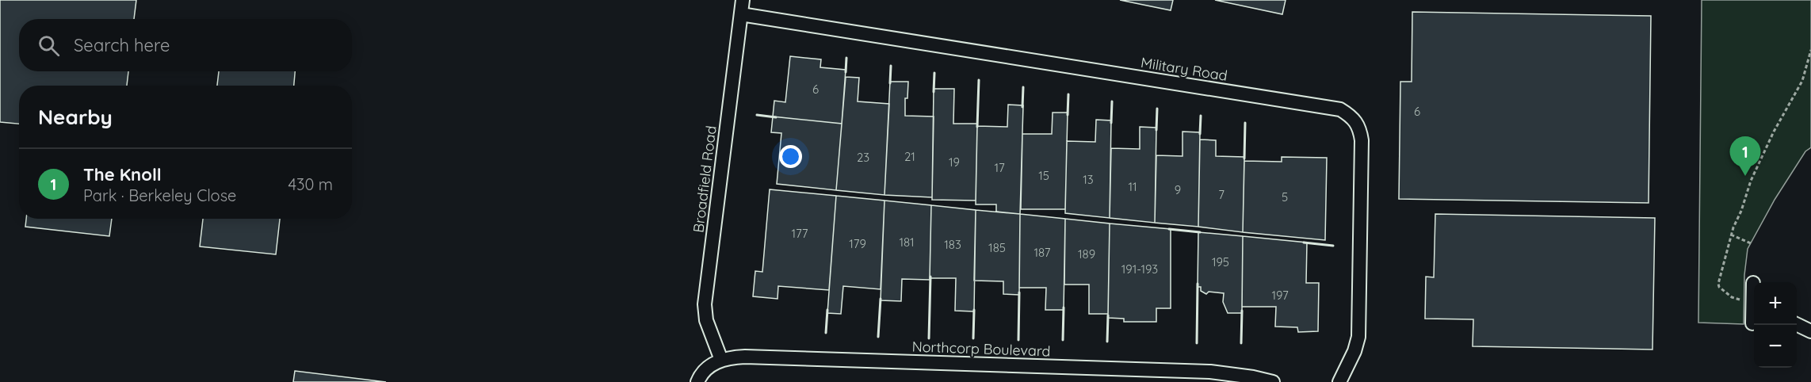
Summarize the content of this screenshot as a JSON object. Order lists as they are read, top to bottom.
{
  "streets": {
    "street": ["Military Road", "Broadfield Road", "Northcorp Boulevard"]
  },
  "crossings": [
    ["Military Road", "Broadfield Road"],
    ["Broadfield Road", "Northcorp Boulevard"]
  ],
  "house_numbers": [
    "6",
    "6",
    "21",
    "23",
    "19",
    "17",
    "15",
    "13",
    "11",
    "9",
    "7",
    "5",
    "177",
    "181",
    "179",
    "183",
    "185",
    "187",
    "189",
    "195",
    "191-193",
    "197"
  ],
  "page": {
    "search": "Search here",
    "heading": "Nearby",
    "pins": "1",
    "list": [
      {
        "mark": "1",
        "name": "The Knoll",
        "note": "Park · Berkeley Close",
        "value": "430 m"
      }
    ],
    "map_buttons": ["+", "−"]
  }
}
